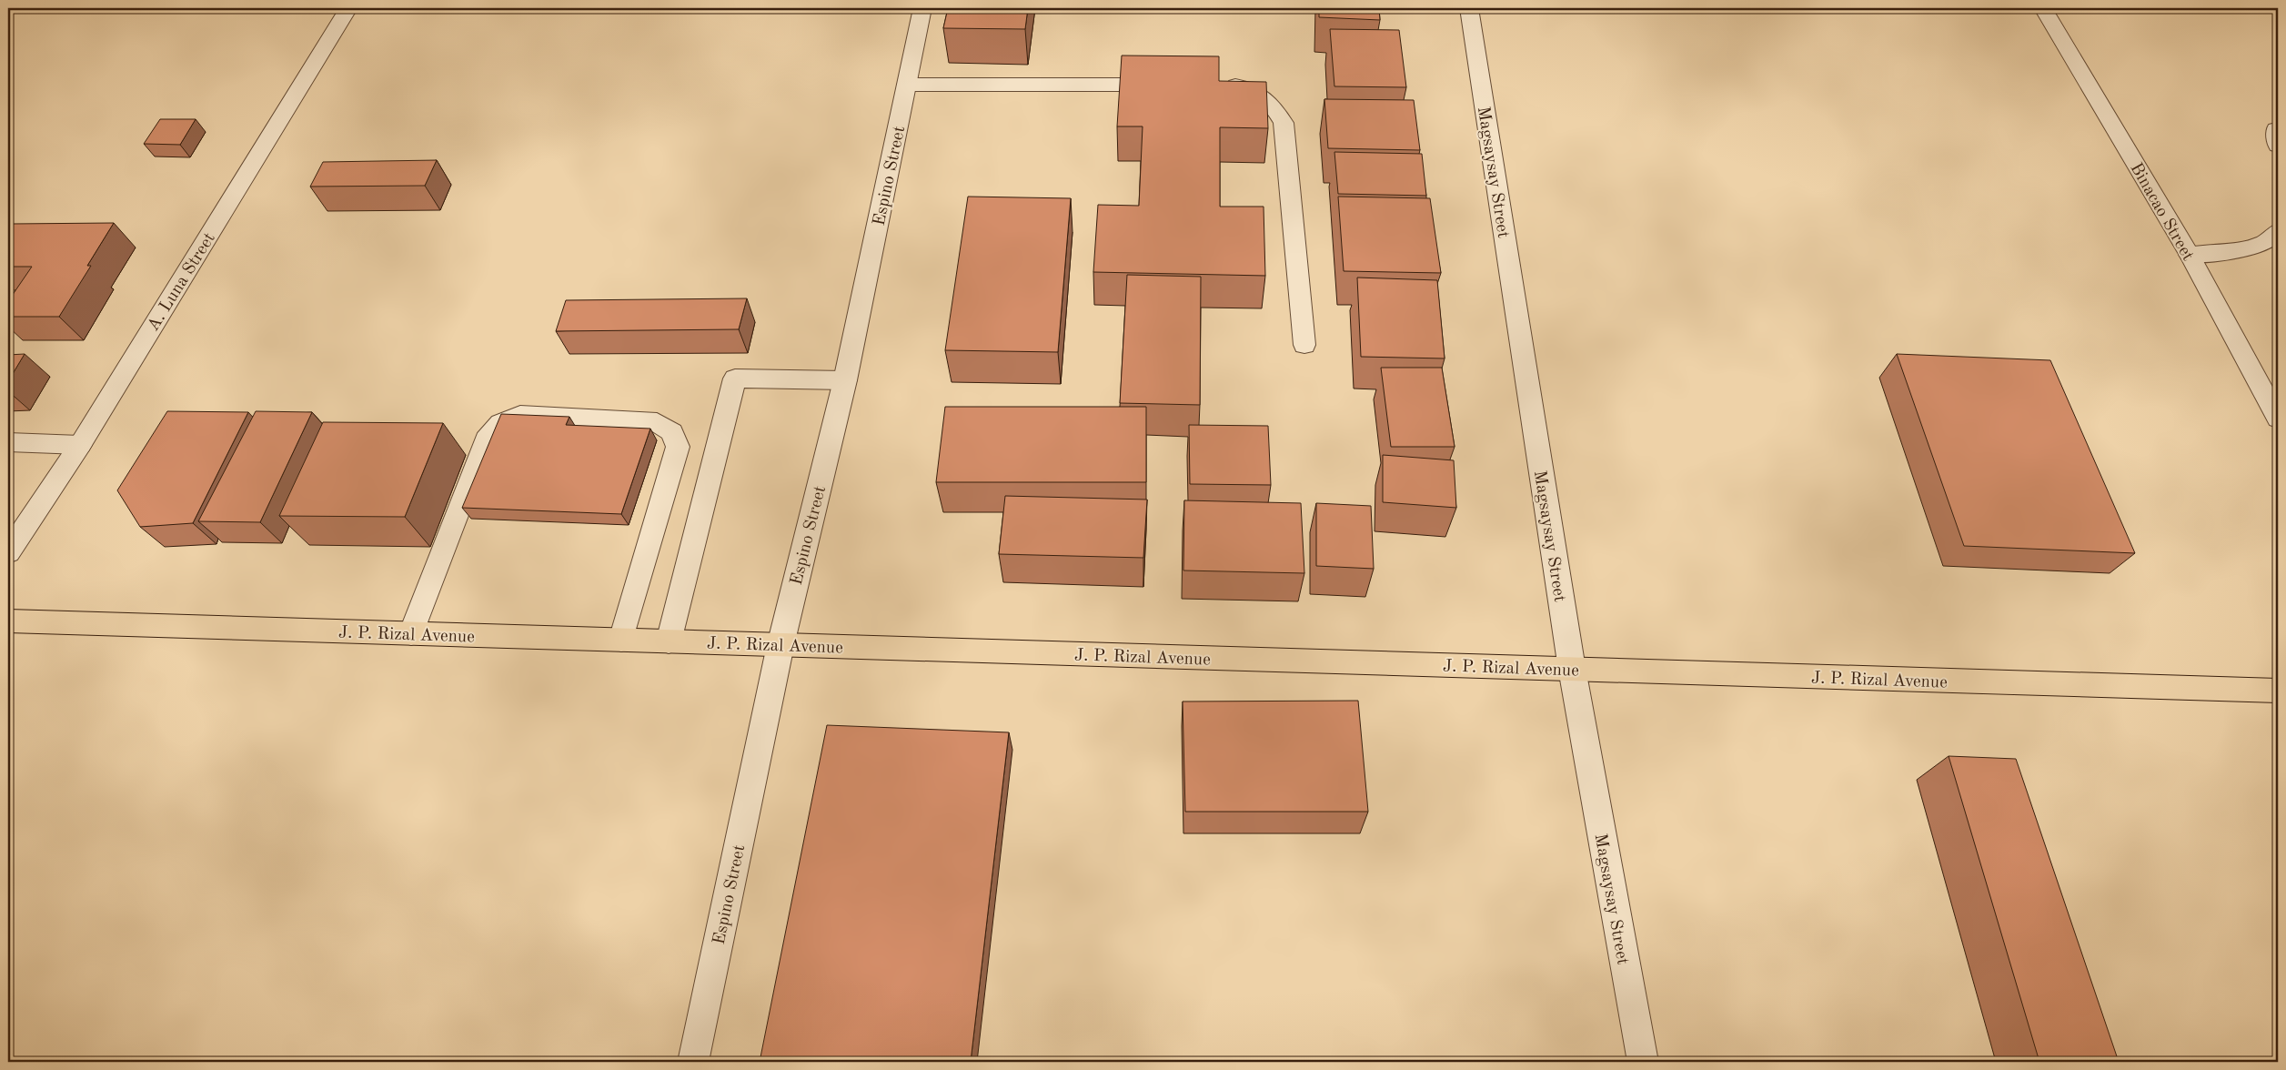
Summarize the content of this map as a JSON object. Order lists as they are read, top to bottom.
{
  "streets": {
    "main road": ["J. P. Rizal Avenue"],
    "street": [
      "Magsaysay Street",
      "Espino Street",
      "Binacao Street",
      "A. Luna Street"
    ]
  },
  "crossings": [
    ["Magsaysay Street", "J. P. Rizal Avenue"],
    ["Espino Street", "J. P. Rizal Avenue"]
  ]
}
